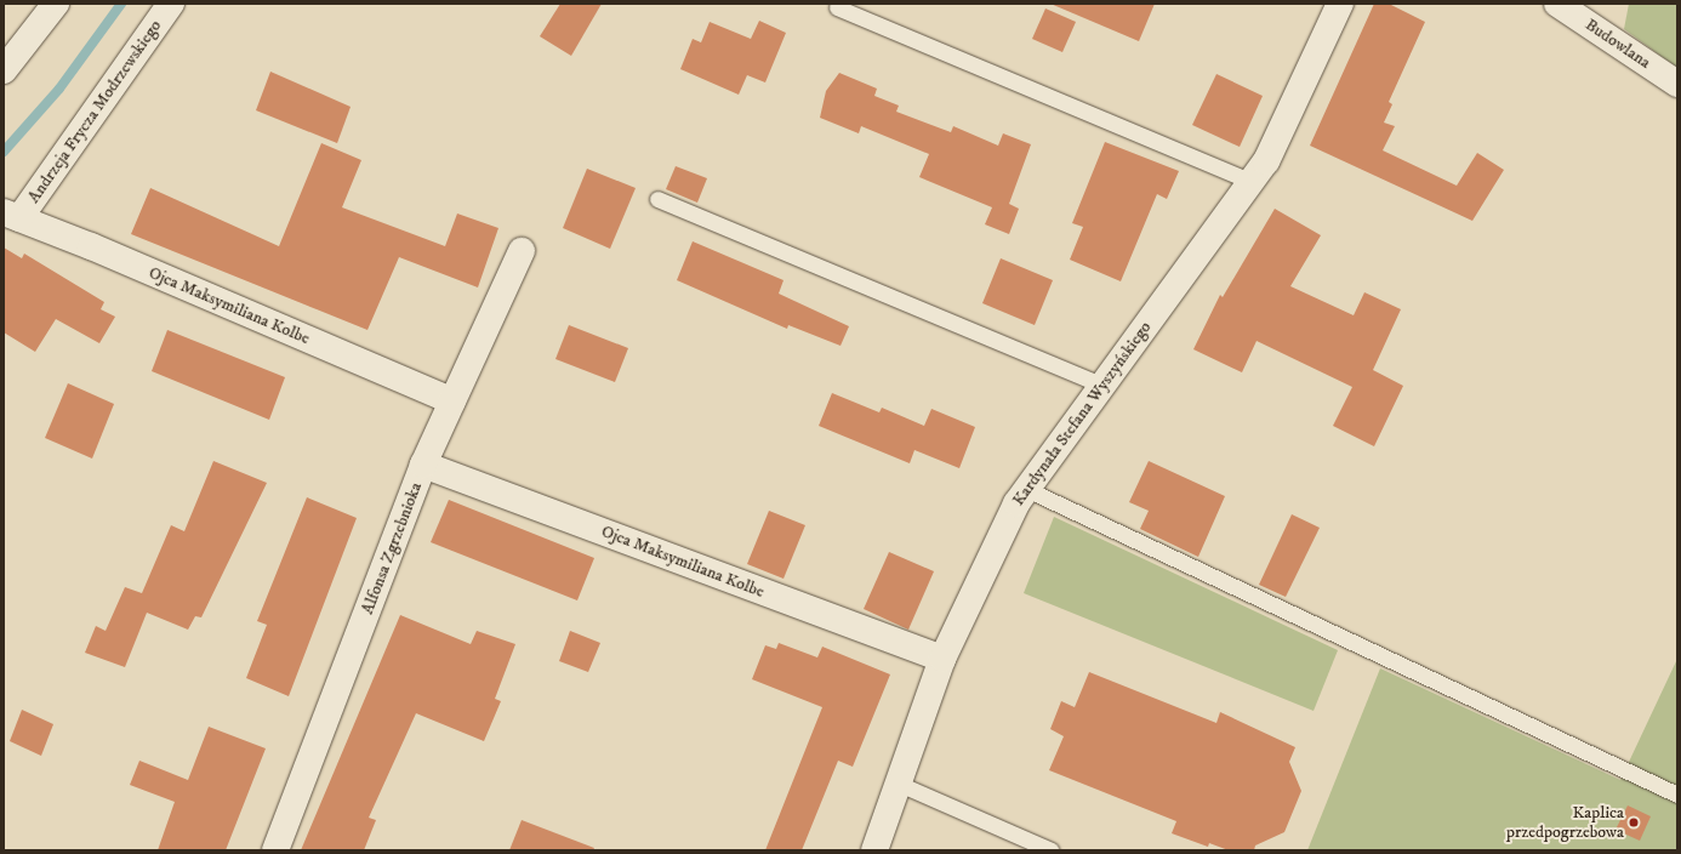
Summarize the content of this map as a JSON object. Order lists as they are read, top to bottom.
{
  "streets": {
    "street": [
      "Budowlana",
      "Andrzeja Frycza Modrzewskiego",
      "Ojca Maksymiliana Kolbe",
      "Kardynała Stefana Wyszyńskiego",
      "Alfonsa Zgrzebnioka"
    ]
  },
  "crossings": [
    ["Andrzeja Frycza Modrzewskiego", "Ojca Maksymiliana Kolbe"],
    ["Ojca Maksymiliana Kolbe", "Kardynała Stefana Wyszyńskiego"],
    ["Ojca Maksymiliana Kolbe", "Alfonsa Zgrzebnioka"]
  ],
  "places": ["Kaplica przedpogrzebowa"]
}
